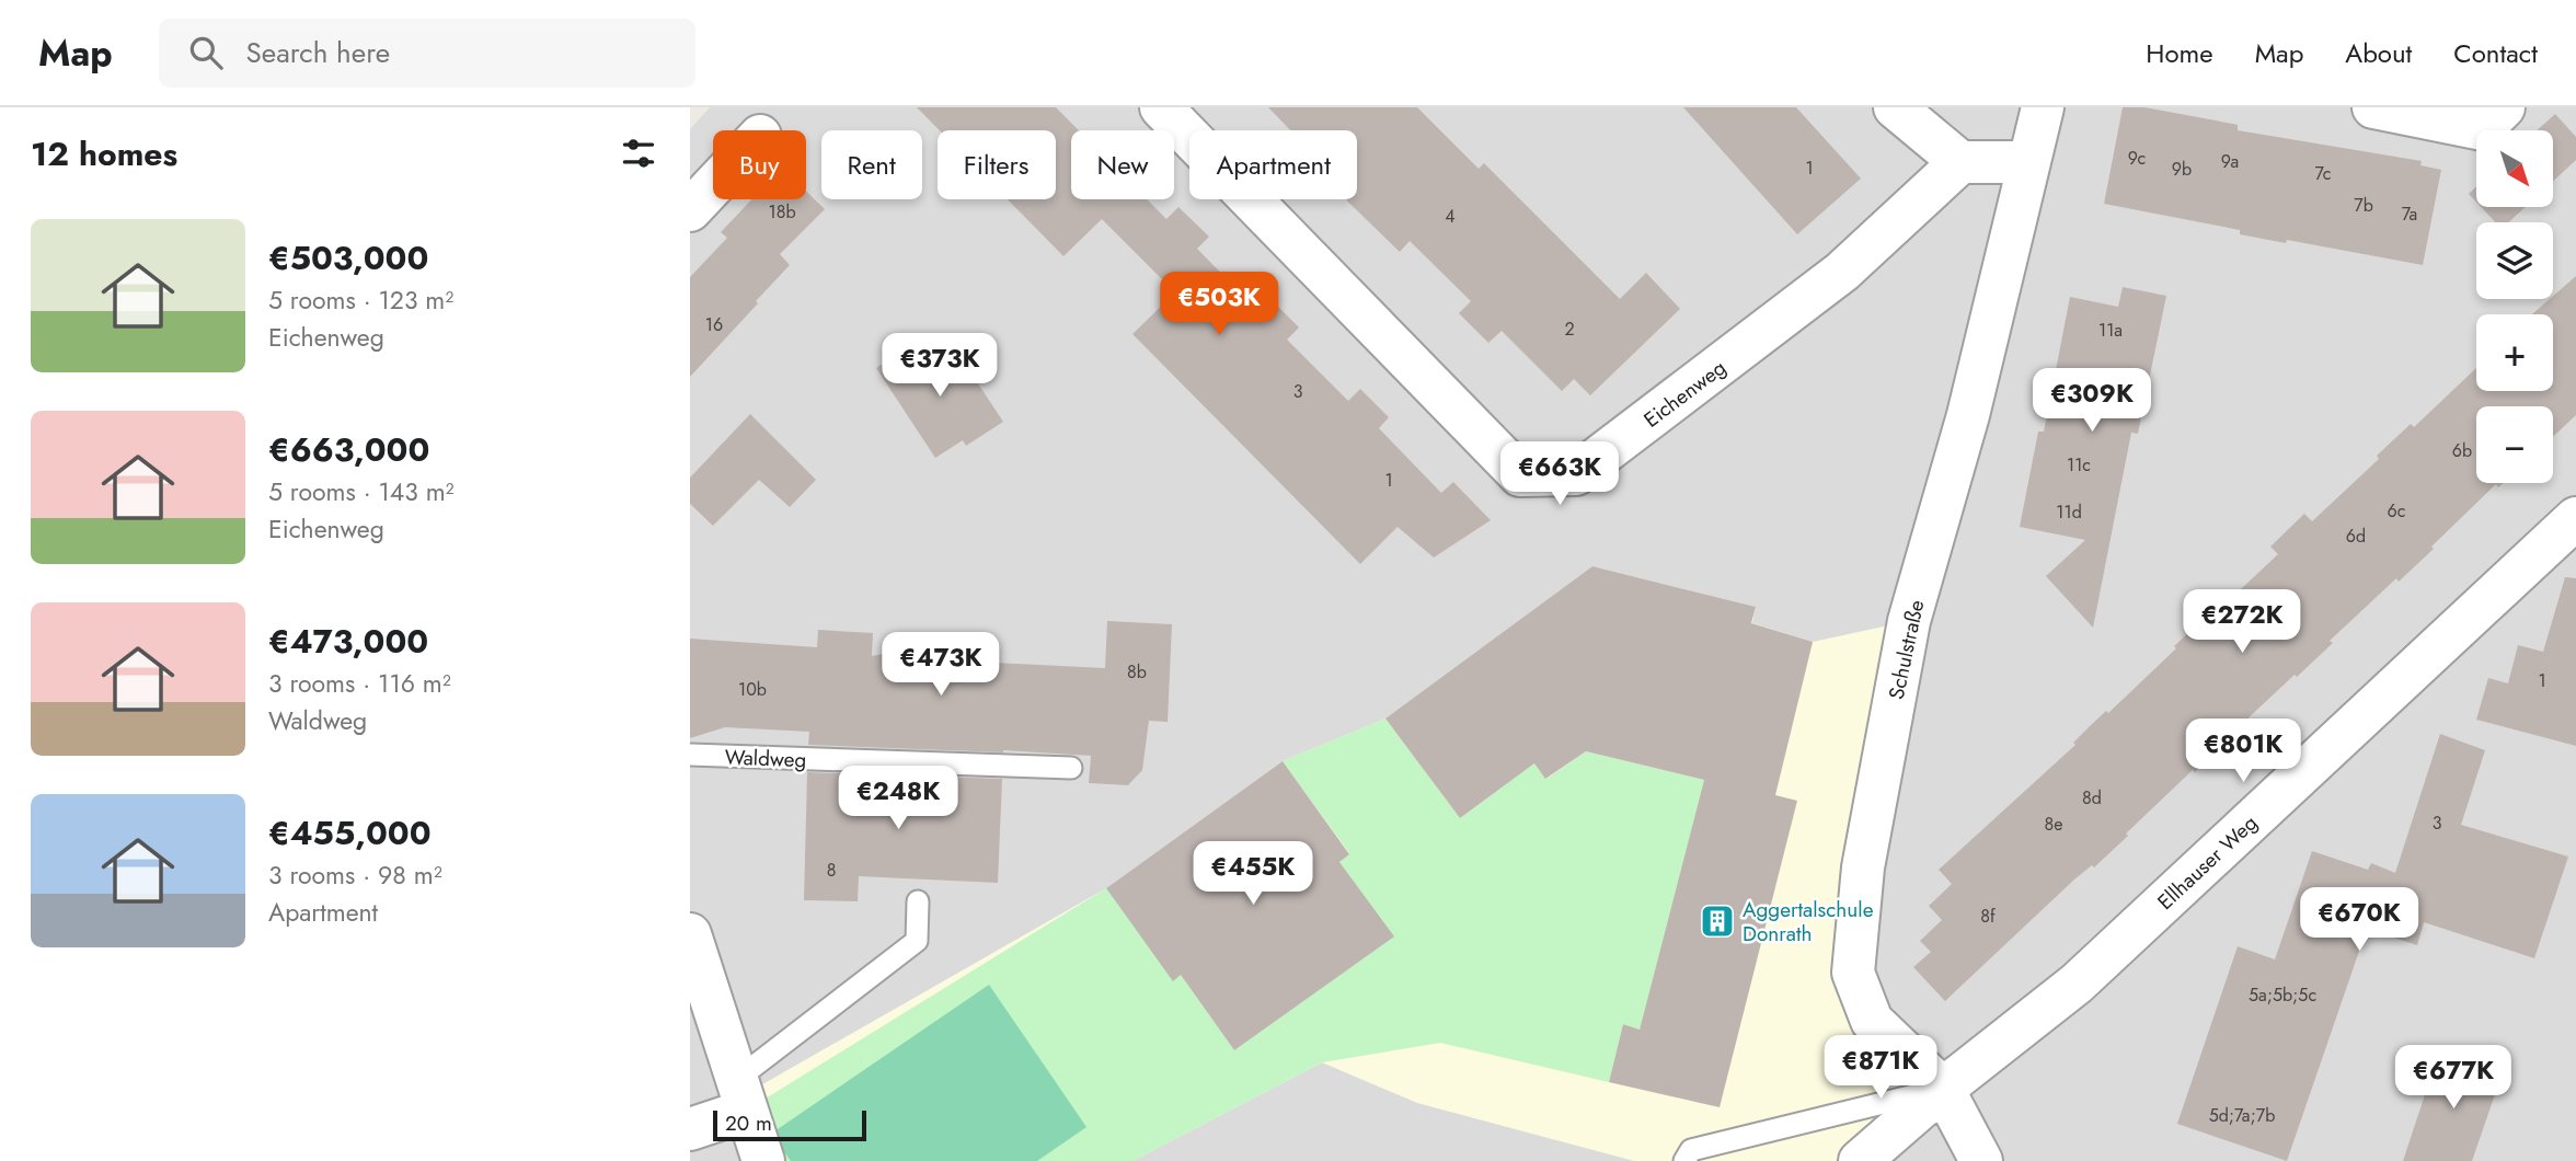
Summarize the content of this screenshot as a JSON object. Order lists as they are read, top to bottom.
{
  "streets": {
    "street": ["Eichenweg", "Schulstraße", "Ellhauser Weg"],
    "lane": ["Waldweg"]
  },
  "crossings": [
    ["Schulstraße", "Ellhauser Weg"]
  ],
  "places": {
    "building": ["Aggertalschule Donrath"]
  },
  "house_numbers": [
    "9c",
    "9a",
    "1",
    "9b",
    "7c",
    "7b",
    "18b",
    "7a",
    "4",
    "16",
    "2",
    "11a",
    "3",
    "6b",
    "11c",
    "1",
    "6c",
    "11d",
    "6d",
    "8b",
    "1",
    "10b",
    "8d",
    "3",
    "8e",
    "8",
    "8f",
    "5a;5b;5c",
    "5d;7a;7b"
  ],
  "scale_bar": "20 m",
  "north": "bottom right",
  "page": {
    "header": "Map",
    "search": "Search here",
    "nav": [
      "Home",
      "Map",
      "About",
      "Contact"
    ],
    "heading": "12 homes",
    "map_buttons": ["+", "−"],
    "chip": [
      "Buy",
      "Rent",
      "Filters",
      "New",
      "Apartment"
    ],
    "list": [
      {
        "name": "€503,000",
        "note": "5 rooms · 123 m² · Eichenweg"
      },
      {
        "name": "€663,000",
        "note": "5 rooms · 143 m² · Eichenweg"
      },
      {
        "name": "€473,000",
        "note": "3 rooms · 116 m² · Waldweg"
      },
      {
        "name": "€455,000",
        "note": "3 rooms · 98 m² · Apartment"
      }
    ],
    "price": [
      "€503K",
      "€373K",
      "€309K",
      "€663K",
      "€272K",
      "€473K",
      "€801K",
      "€248K",
      "€455K",
      "€670K",
      "€871K",
      "€677K"
    ],
    "scale": "20 m"
  }
}
